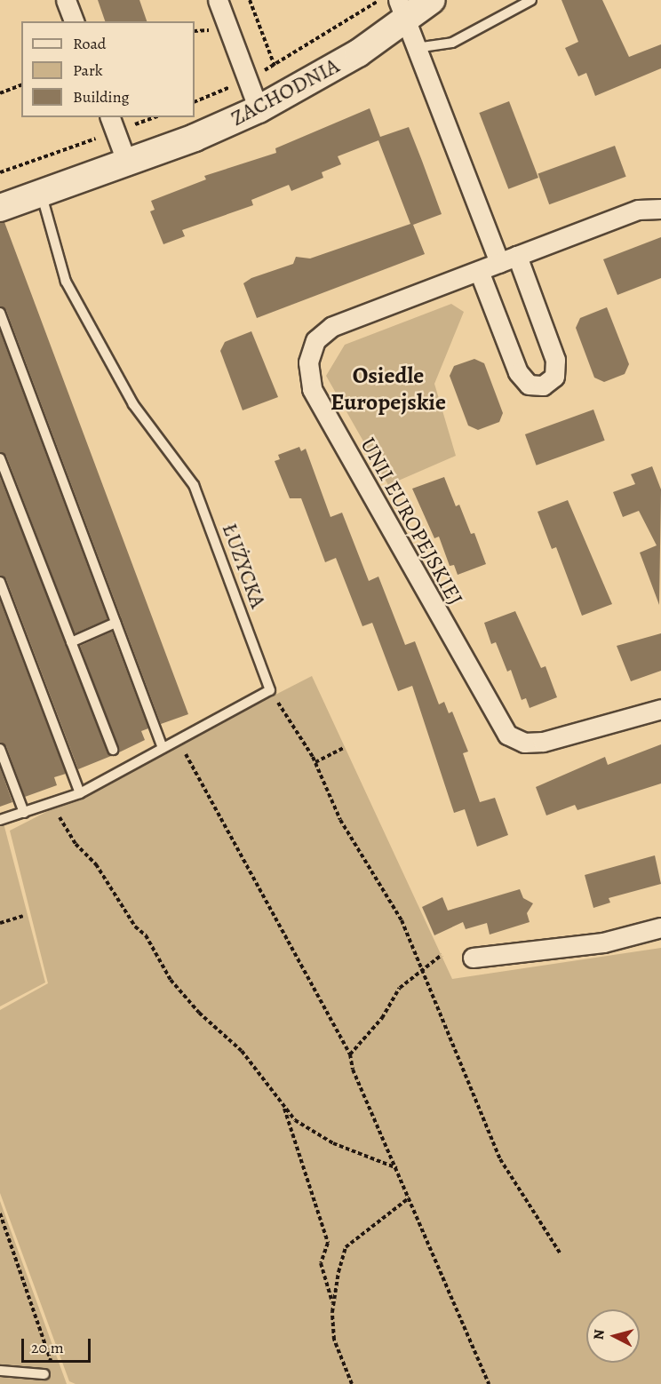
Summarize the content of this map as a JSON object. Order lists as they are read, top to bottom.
{
  "streets": {
    "street": ["ZACHODNIA", "UNII EUROPEJSKIEJ"],
    "lane": ["ŁUŻYCKA"]
  },
  "crossings": [
    ["ZACHODNIA", "ŁUŻYCKA"]
  ],
  "districts": ["Osiedle Europejskie"],
  "legend": ["Road", "Park", "Building"],
  "scale_bar": "20 m",
  "north": "left"
}
